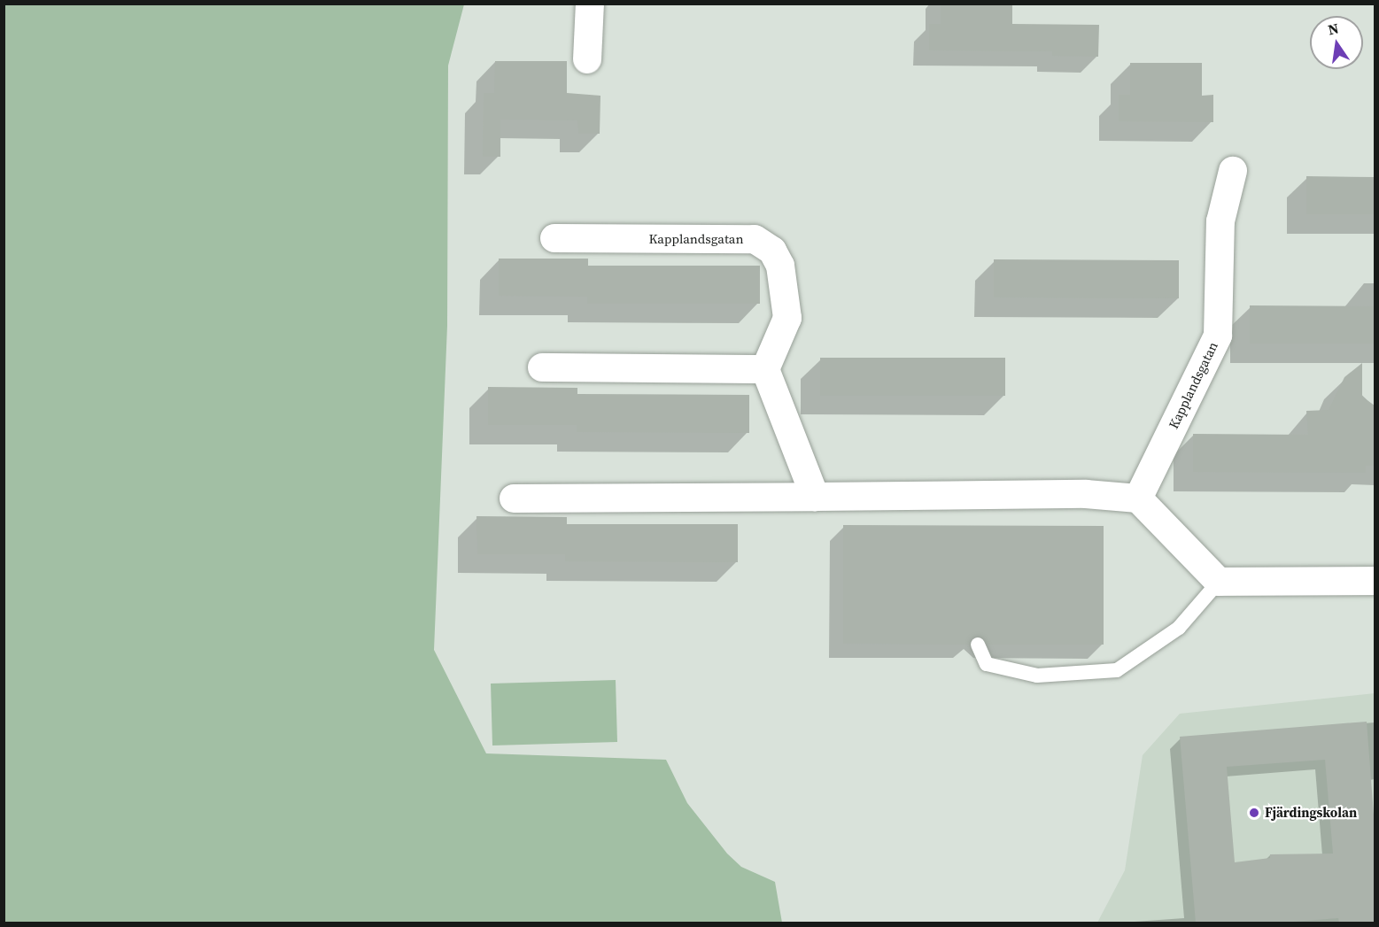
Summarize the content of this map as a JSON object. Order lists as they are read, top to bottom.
{
  "streets": {
    "street": ["Kapplandsgatan"]
  },
  "places": ["Fjärdingskolan"],
  "north": "top"
}
